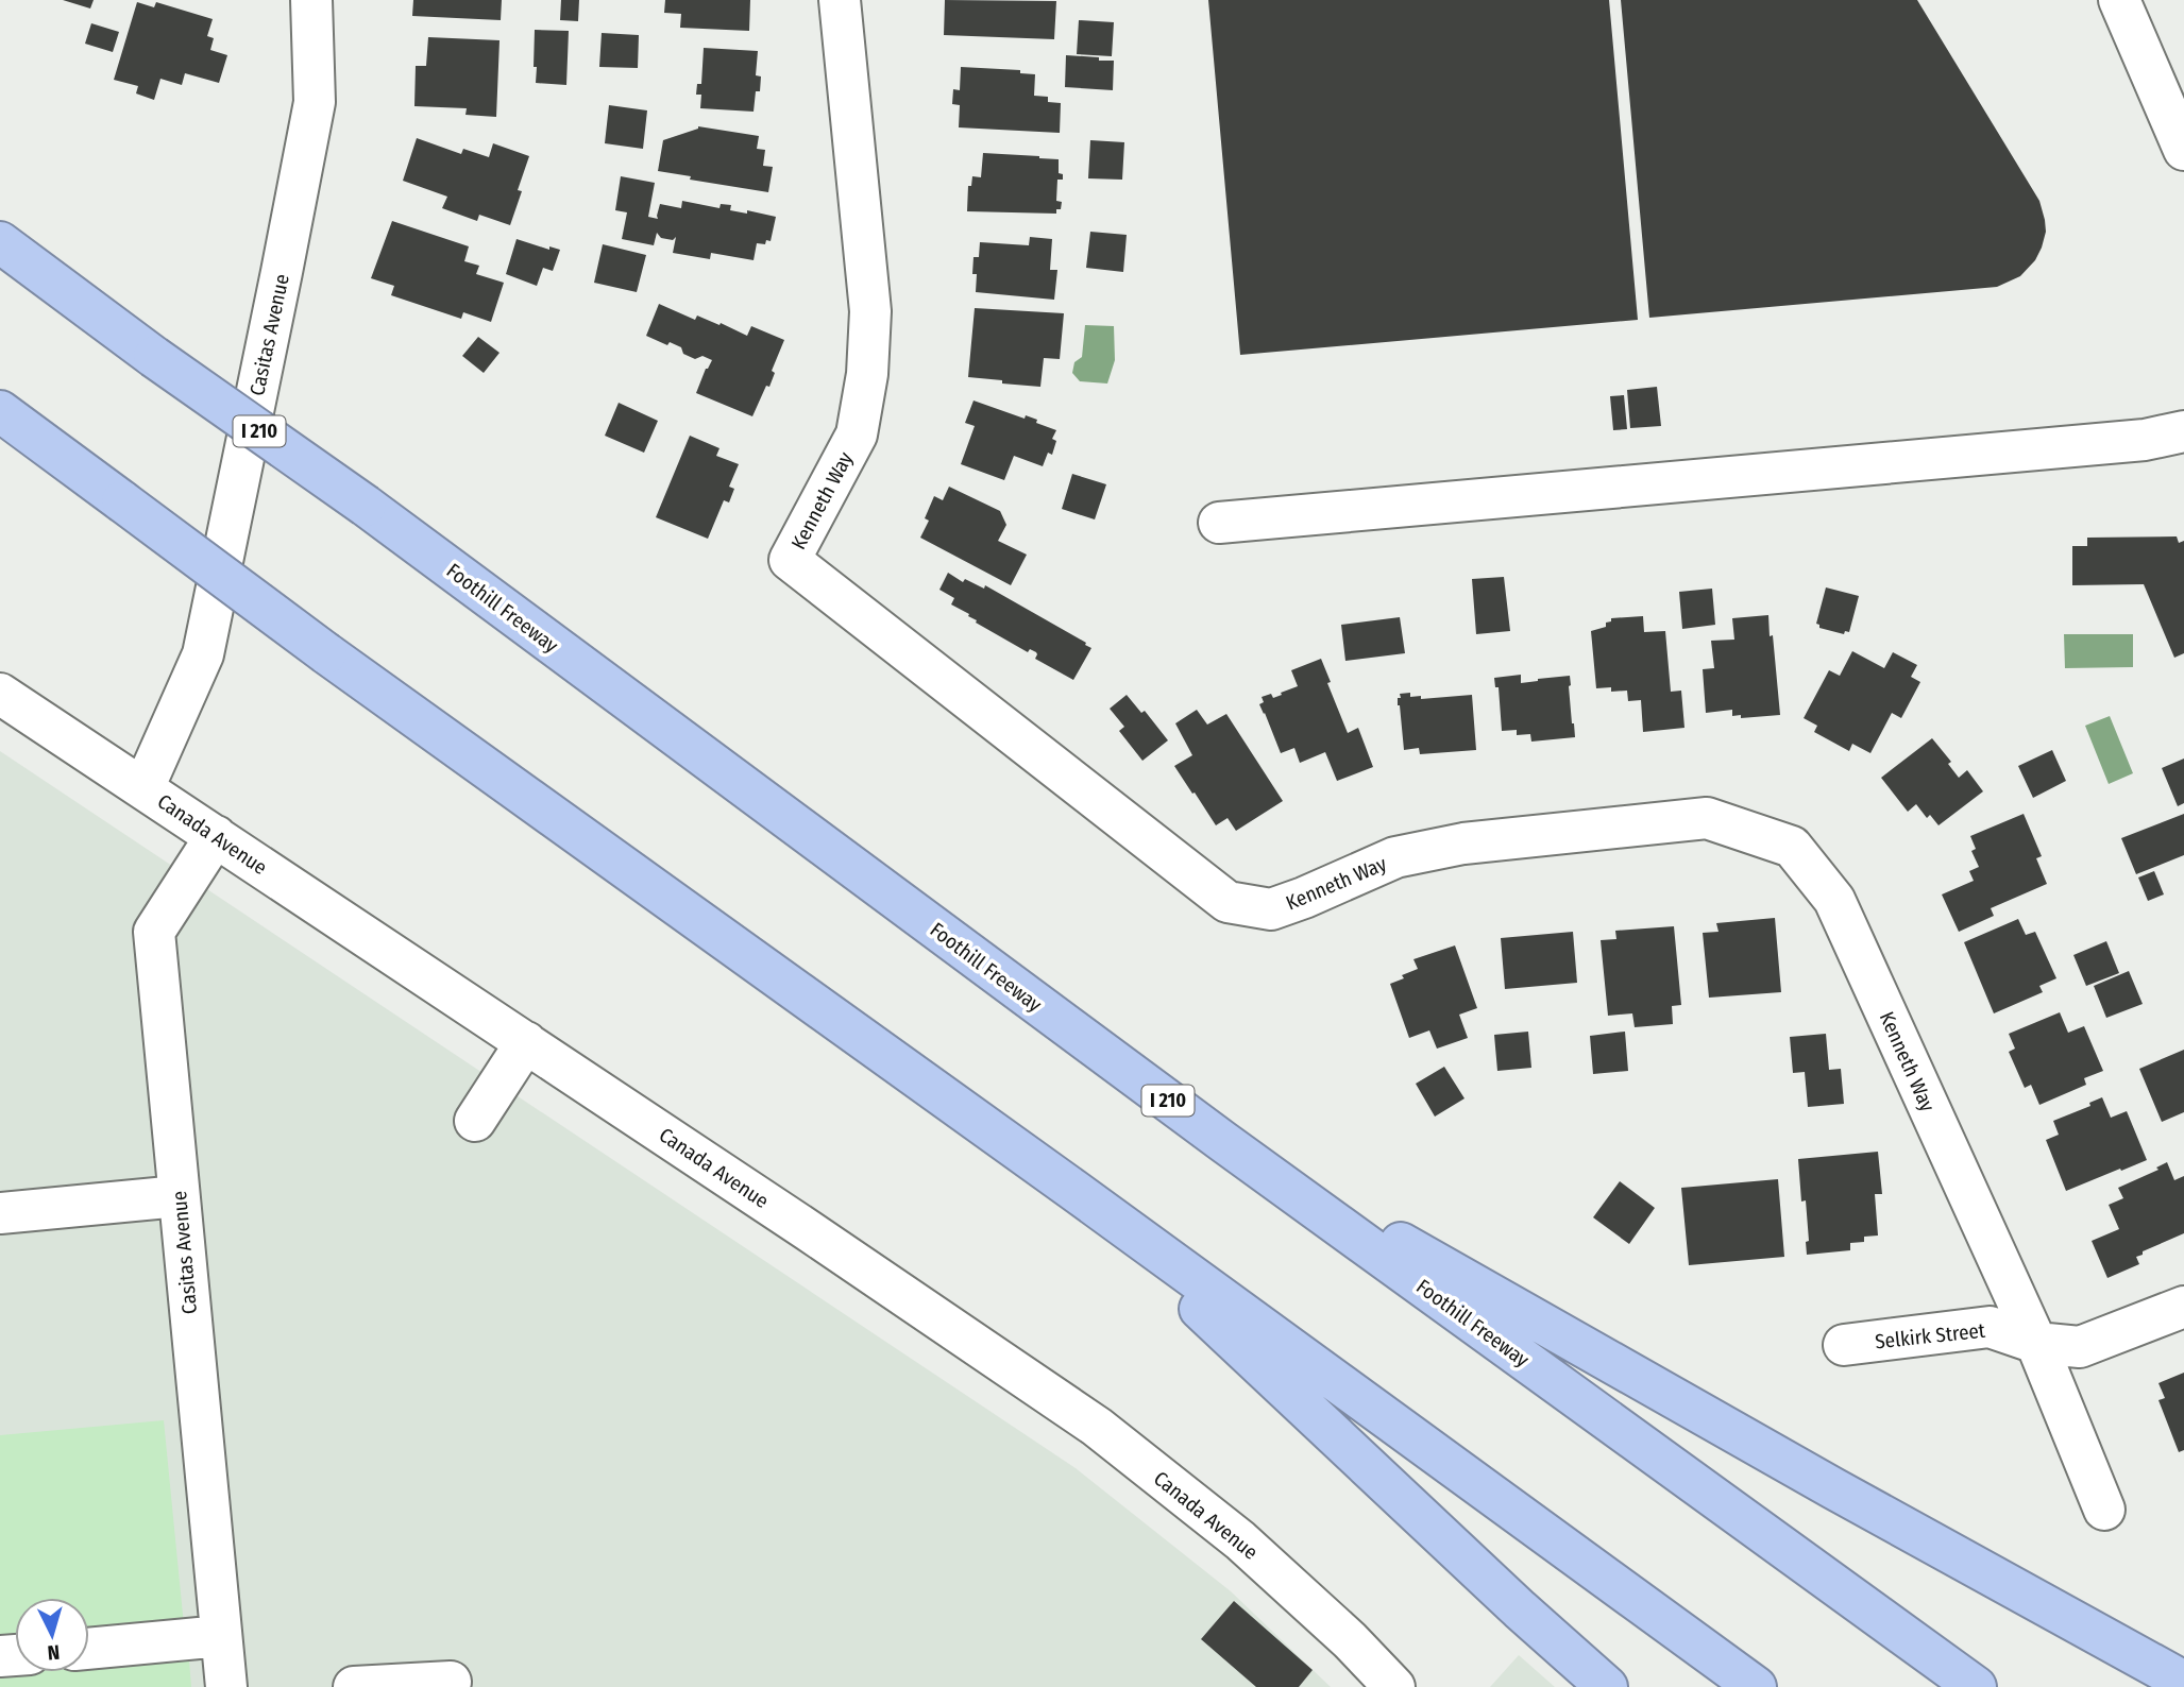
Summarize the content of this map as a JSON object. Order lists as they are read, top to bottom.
{
  "streets": {
    "highway": ["I 210", "Foothill Freeway"],
    "street": [
      "Casitas Avenue",
      "Kenneth Way",
      "Canada Avenue",
      "Selkirk Street"
    ]
  },
  "crossings": [
    ["Casitas Avenue", "Canada Avenue"],
    ["Kenneth Way", "Selkirk Street"]
  ],
  "north": "bottom"
}
